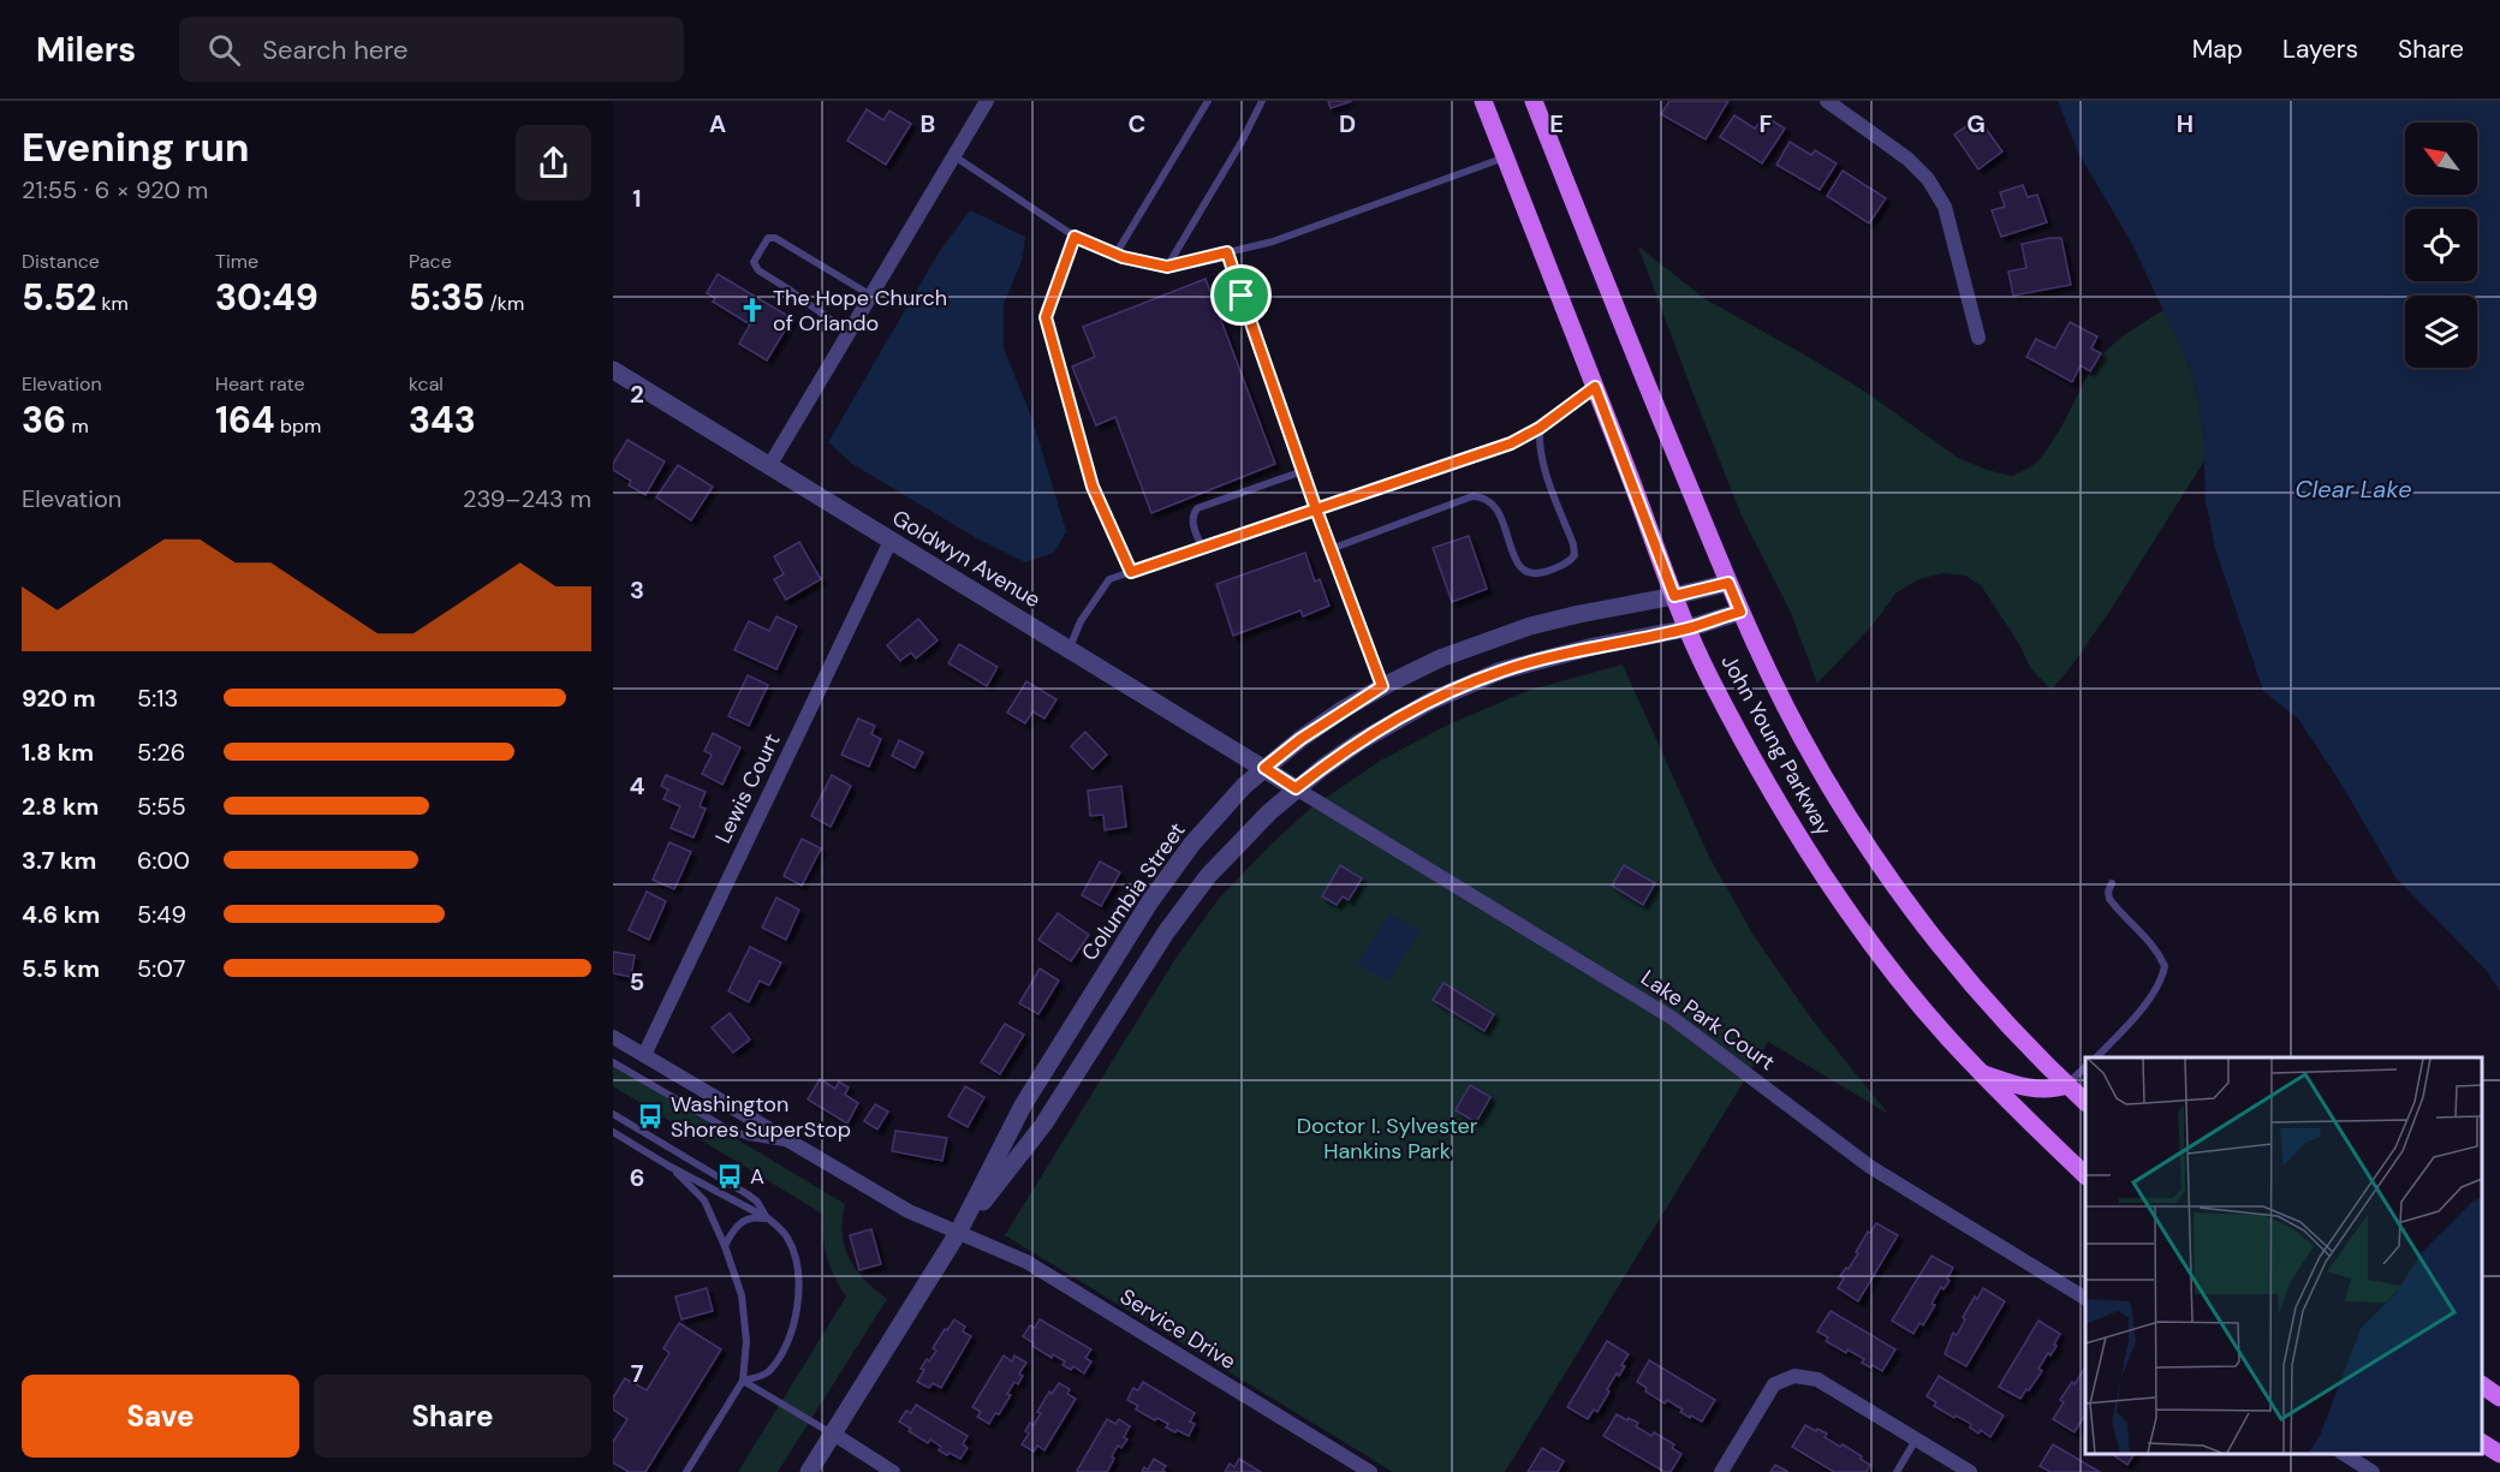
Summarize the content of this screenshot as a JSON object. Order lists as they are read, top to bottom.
{
  "streets": {
    "main road": ["John Young Parkway"],
    "street": [
      "Goldwyn Avenue",
      "Lewis Court",
      "Columbia Street",
      "Lake Park Court",
      "Service Drive"
    ]
  },
  "crossings": [
    ["Goldwyn Avenue", "Lewis Court"],
    ["Goldwyn Avenue", "Columbia Street"],
    ["Goldwyn Avenue", "Lake Park Court"],
    ["John Young Parkway", "Columbia Street"],
    ["Lewis Court", "Service Drive"],
    ["Columbia Street", "Lake Park Court"],
    ["Columbia Street", "Service Drive"]
  ],
  "water": ["Clear Lake"],
  "parks": ["Doctor I. Sylvester Hankins Park"],
  "places": {
    "church": ["The Hope Church of Orlando"],
    "bus stop": ["Washington Shores SuperStop", "A"]
  },
  "north": "top left",
  "page": {
    "header": "Milers",
    "search": "Search here",
    "nav": ["Map", "Layers", "Share"],
    "heading": ["Evening run", "21:55 · 6 × 920 m"],
    "stats": [
      ["Distance", "5.52 km"],
      ["Time", "30:49"],
      ["Pace", "5:35 /km"],
      ["Elevation", "36 m"],
      ["Heart rate", "164 bpm"],
      ["kcal", "343"]
    ],
    "chart": ["Elevation", "239–243 m"],
    "list": [
      {
        "name": "920 m",
        "note": "5:13"
      },
      {
        "name": "1.8 km",
        "note": "5:26"
      },
      {
        "name": "2.8 km",
        "note": "5:55"
      },
      {
        "name": "3.7 km",
        "note": "6:00"
      },
      {
        "name": "4.6 km",
        "note": "5:49"
      },
      {
        "name": "5.5 km",
        "note": "5:07"
      }
    ],
    "buttons": ["Save", "Share"]
  },
  "grid": {
    "columns": [
      "A",
      "B",
      "C",
      "D",
      "E",
      "F",
      "G",
      "H"
    ],
    "rows": [
      "1",
      "2",
      "3",
      "4",
      "5",
      "6",
      "7"
    ]
  }
}
